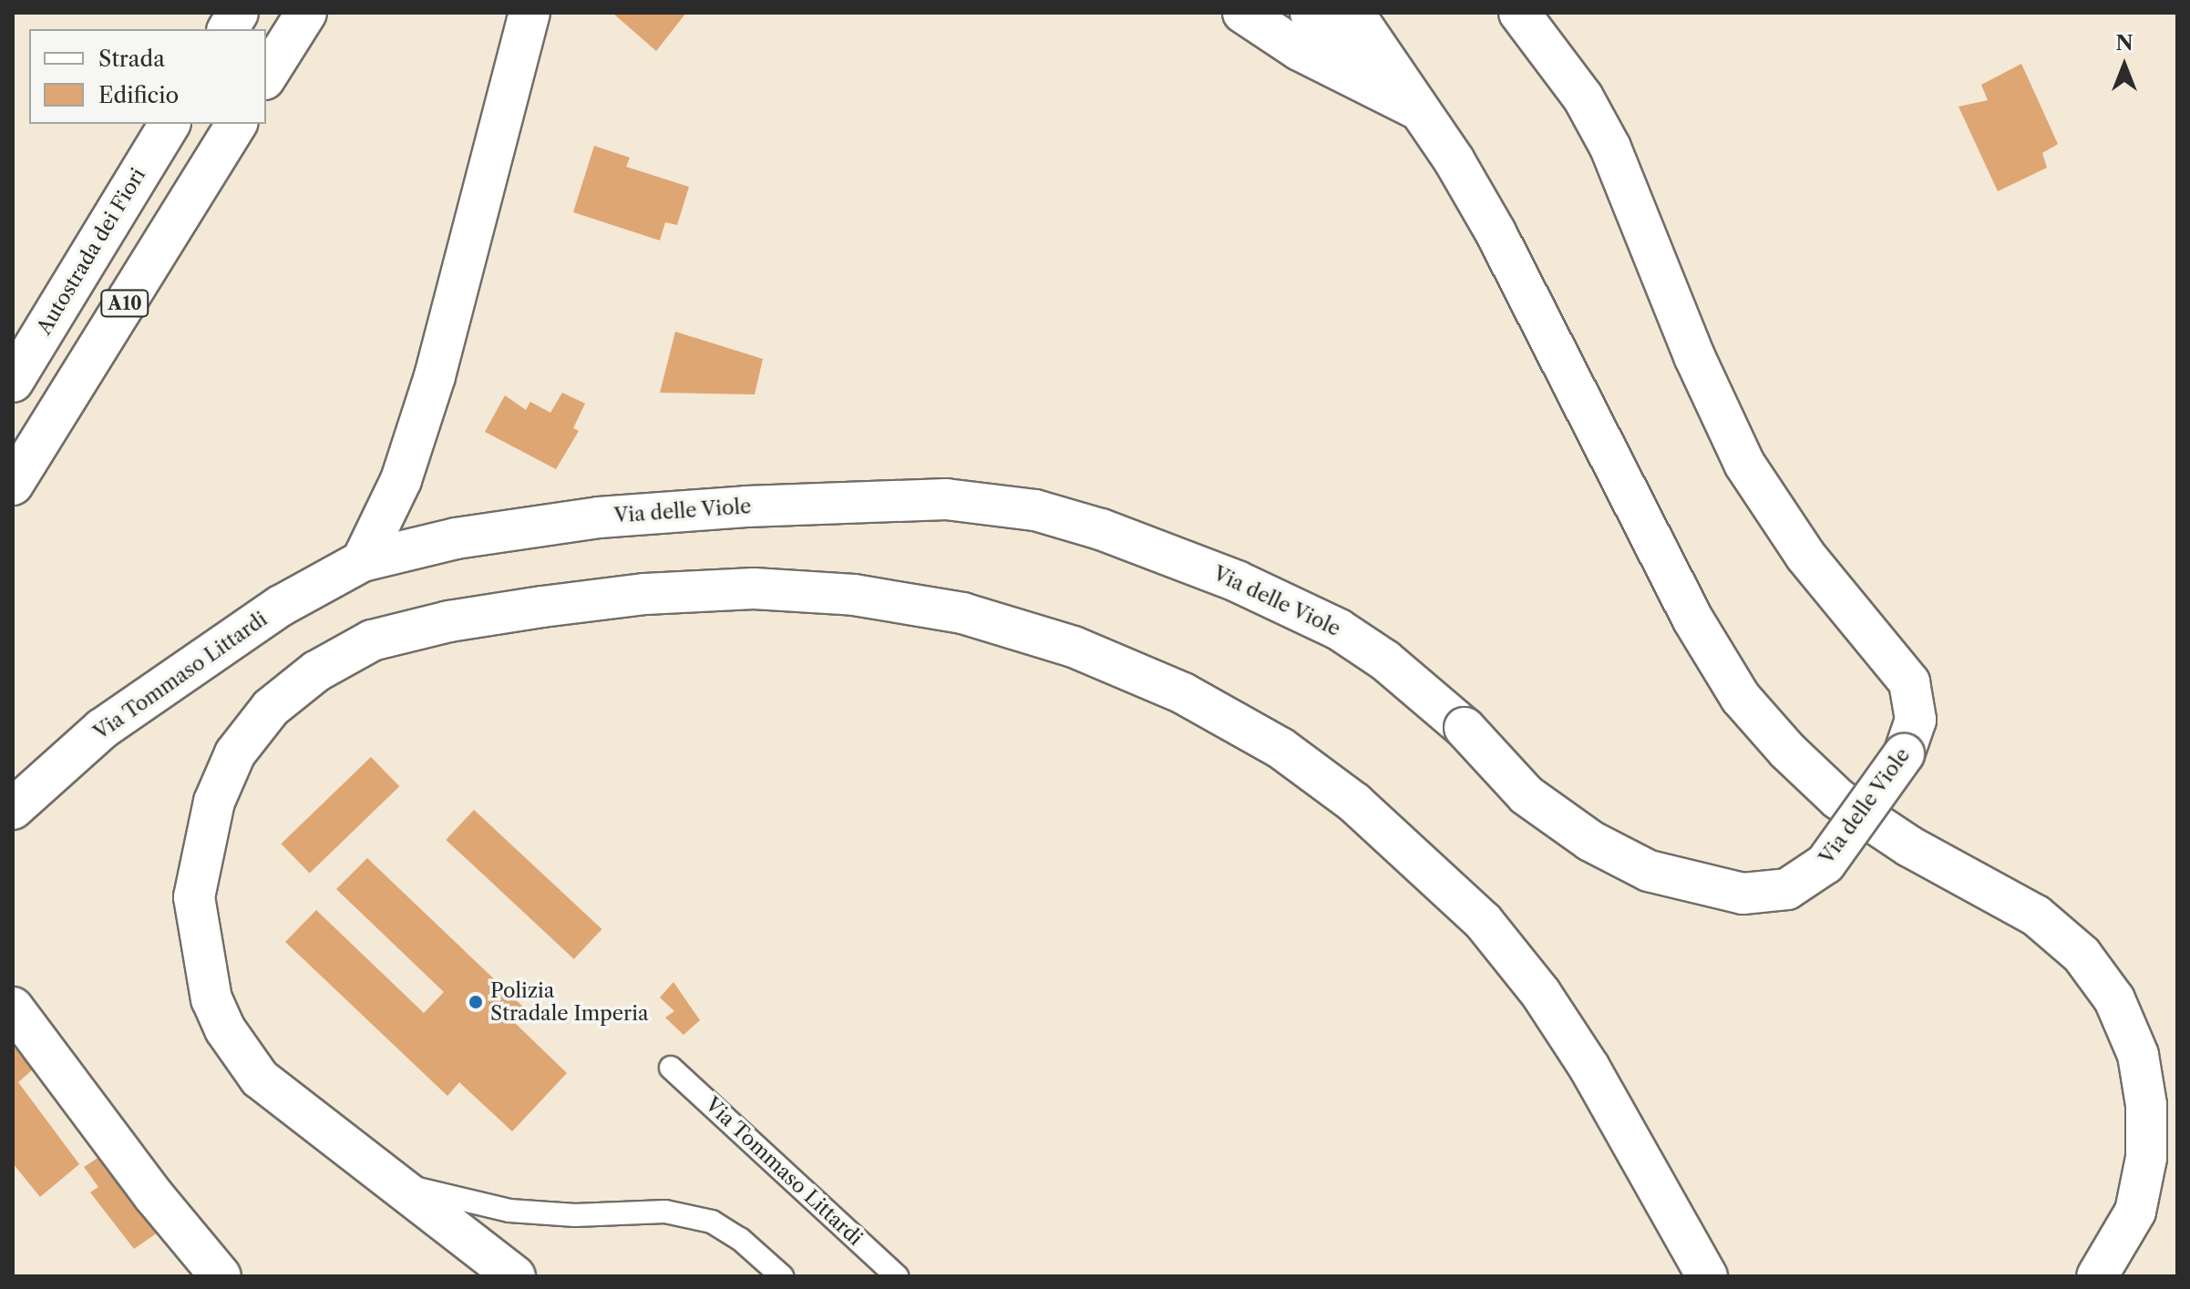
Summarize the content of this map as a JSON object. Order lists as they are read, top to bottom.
{
  "streets": {
    "main road": [
      "Autostrada dei Fiori",
      "A10",
      "Via delle Viole",
      "Via Tommaso Littardi"
    ]
  },
  "crossings": [
    ["Via delle Viole", "Via Tommaso Littardi"]
  ],
  "places": ["Polizia Stradale Imperia"],
  "legend": ["Strada", "Edificio"],
  "north": "top"
}
